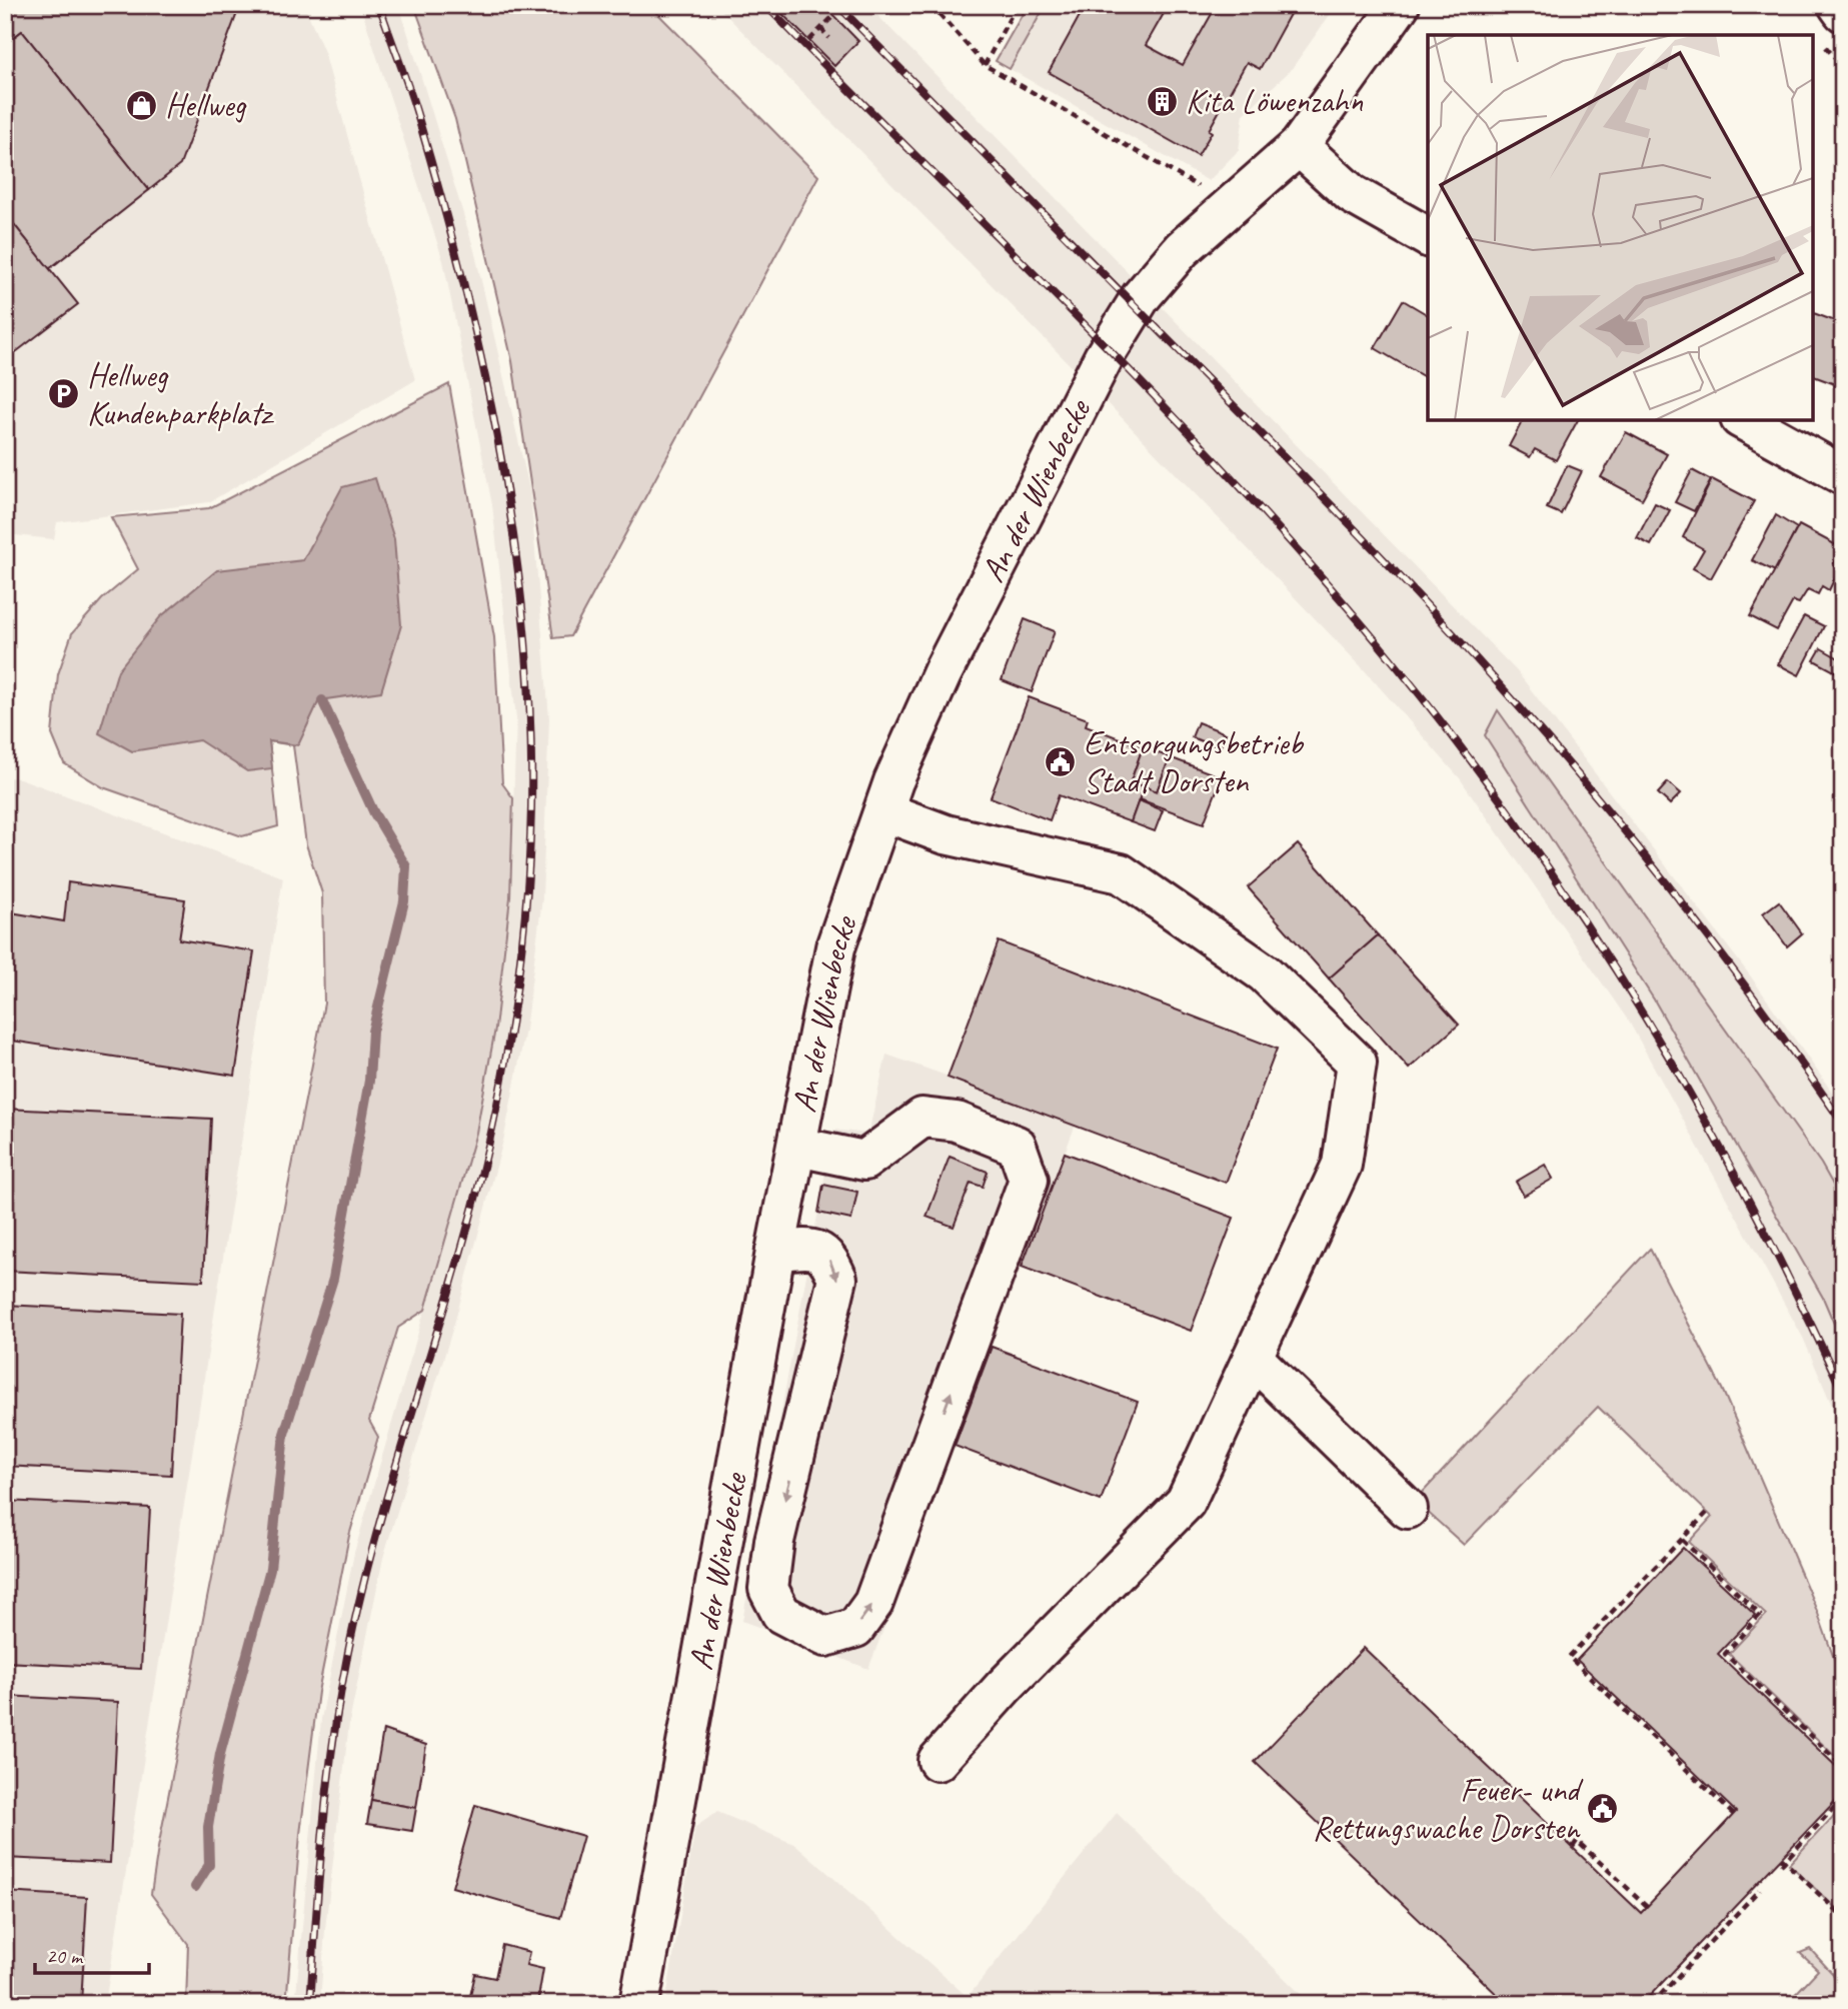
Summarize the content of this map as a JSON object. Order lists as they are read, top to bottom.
{
  "streets": {
    "street": ["An der Wienbecke"]
  },
  "places": {
    "building": ["Kita Löwenzahn"],
    "shop": ["Hellweg"],
    "parking": ["Hellweg Kundenparkplatz"],
    "public building": ["Entsorgungsbetrieb Stadt Dorsten", "Feuer- und Rettungswache Dorsten"]
  },
  "scale_bar": "20 m"
}
